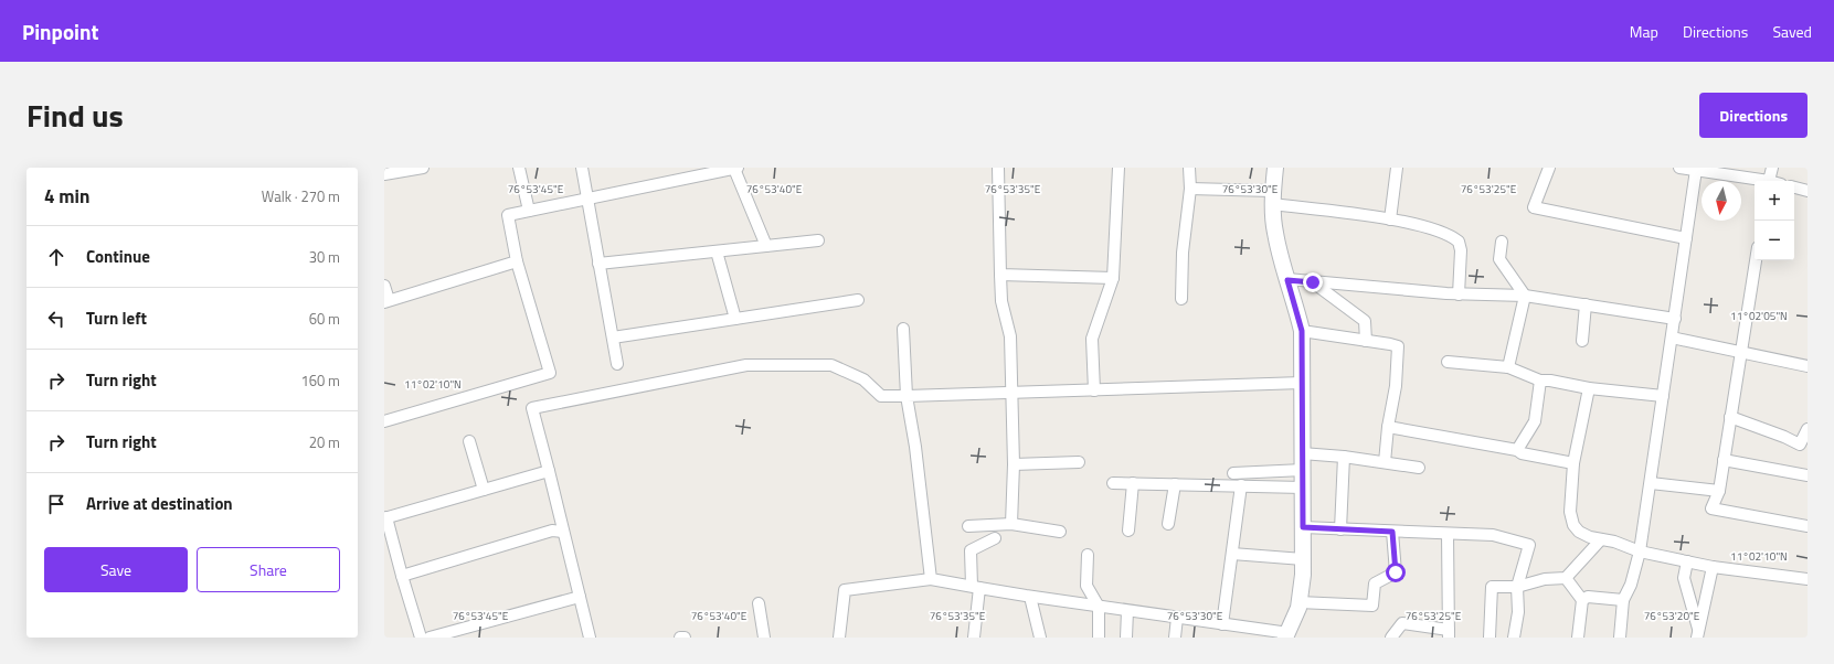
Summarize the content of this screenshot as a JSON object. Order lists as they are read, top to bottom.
{
  "north": "bottom",
  "page": {
    "header": "Pinpoint",
    "nav": ["Map", "Directions", "Saved"],
    "title": "Find us",
    "buttons": [
      "Directions",
      ["Save", "Share"]
    ],
    "heading": ["4 min", "Walk · 270 m"],
    "map_buttons": ["+", "−"],
    "list": [
      ["Continue", "30 m"],
      ["Turn left", "60 m"],
      ["Turn right", "160 m"],
      ["Turn right", "20 m"],
      "Arrive at destination"
    ]
  },
  "coordinates": [
    "76°53'45\"E",
    "76°53'40\"E",
    "76°53'35\"E",
    "76°53'30\"E",
    "76°53'25\"E",
    "11°02'05\"N",
    "11°02'10\"N",
    "76°53'20\"E"
  ]
}
